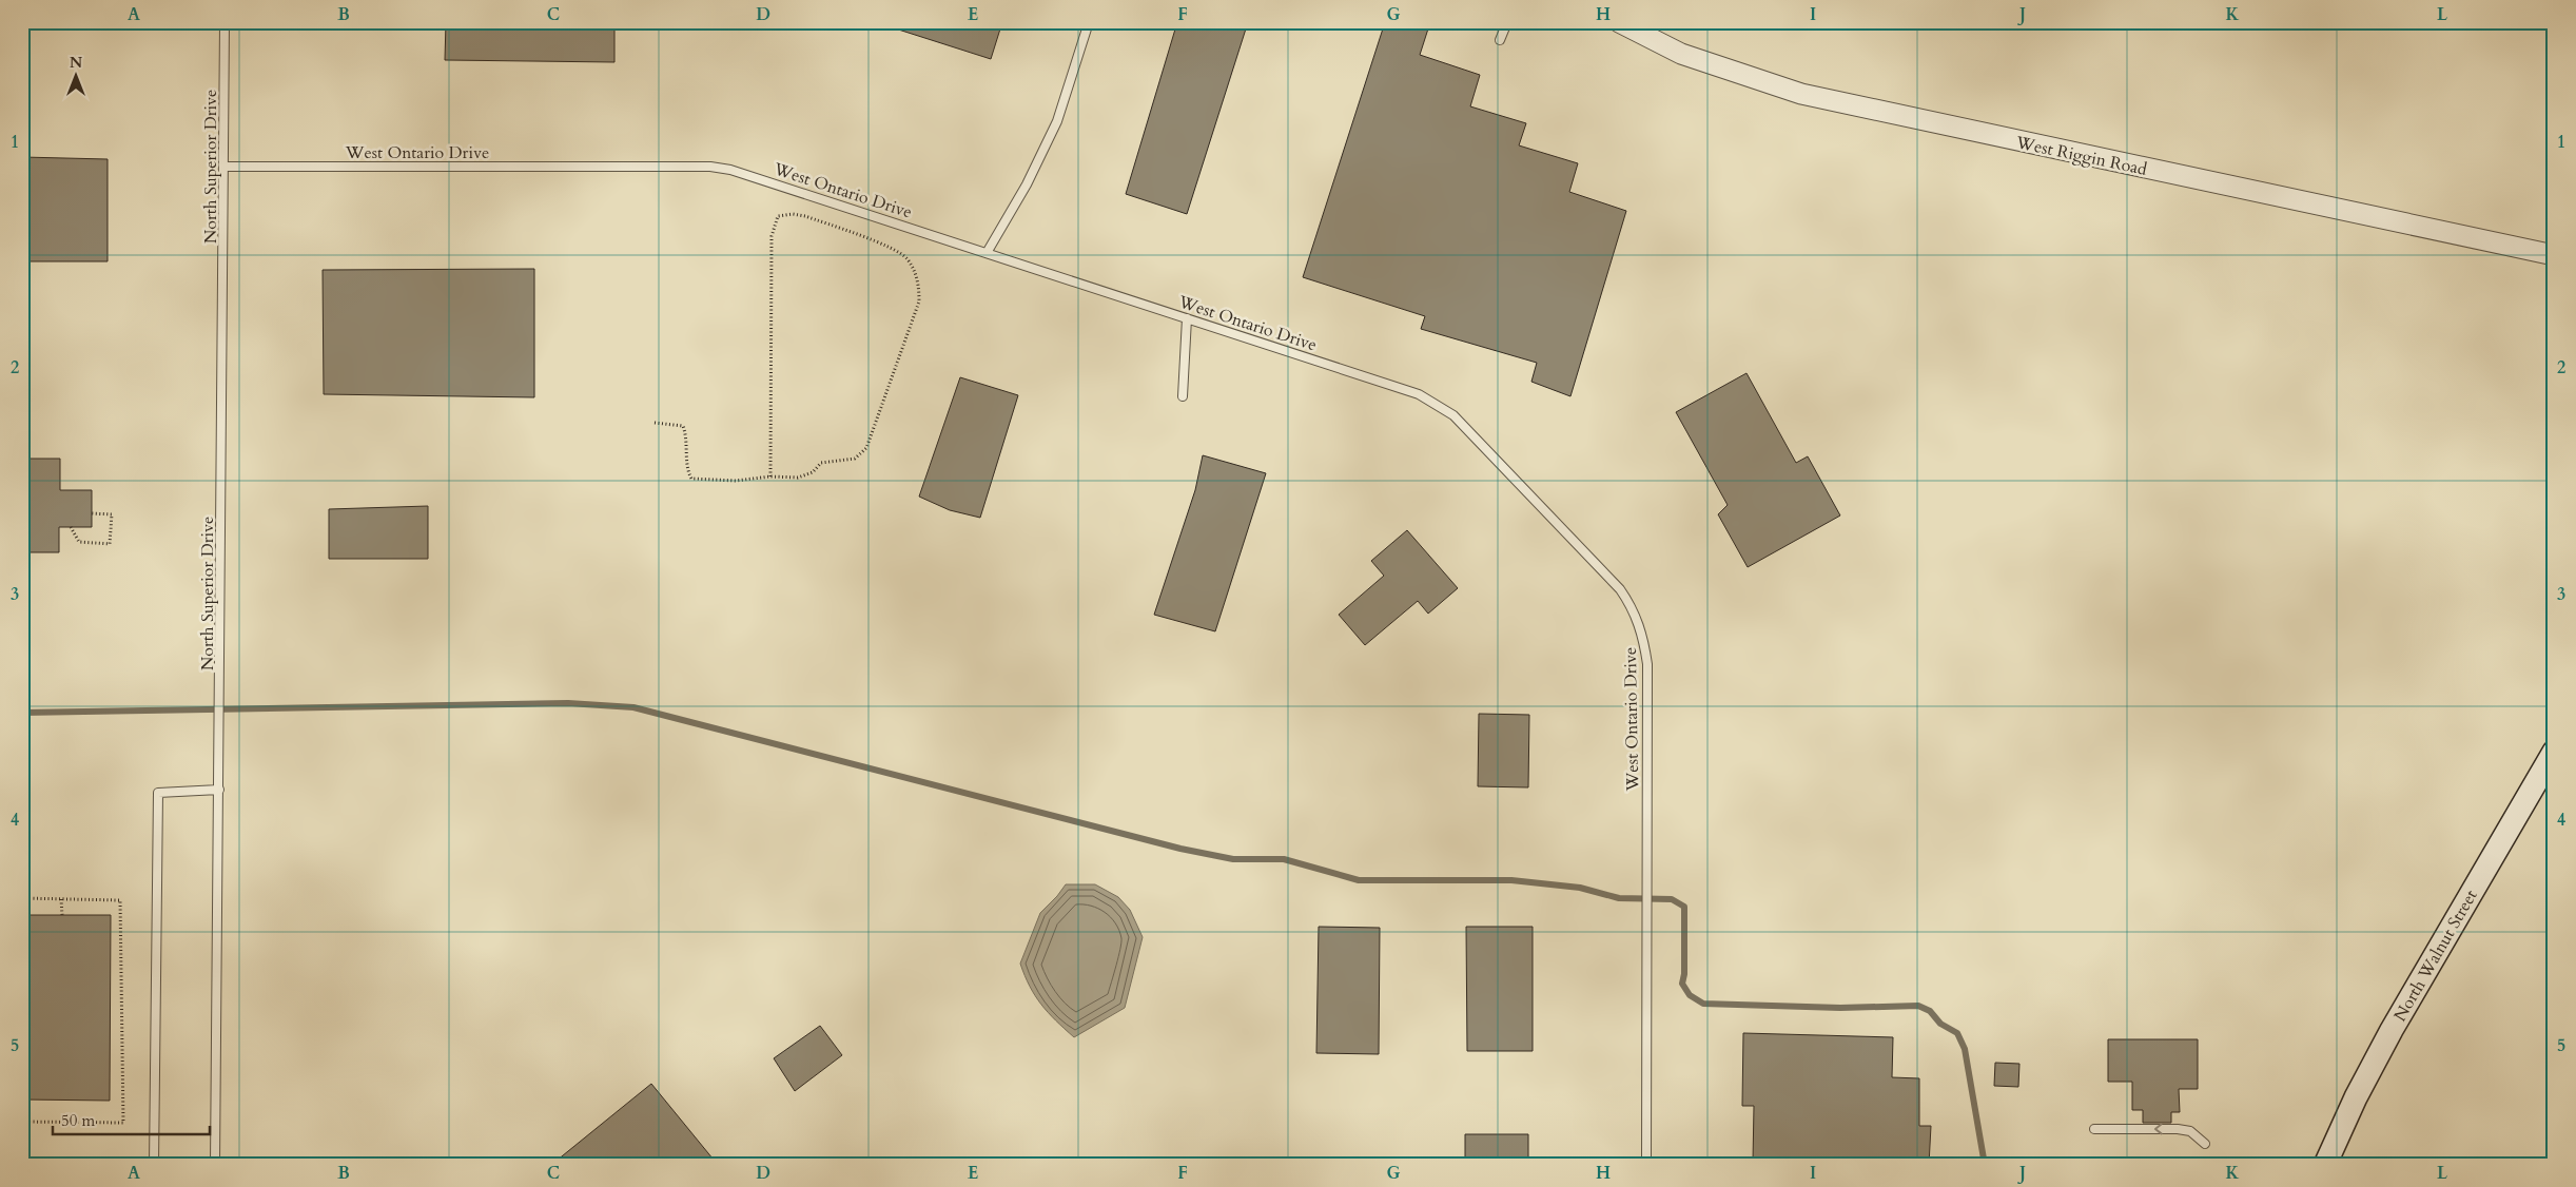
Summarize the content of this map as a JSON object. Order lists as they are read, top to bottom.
{
  "streets": {
    "main road": ["North Walnut Street"],
    "street": ["West Riggin Road"],
    "lane": ["West Ontario Drive", "North Superior Drive"]
  },
  "crossings": [
    ["West Ontario Drive", "North Superior Drive"]
  ],
  "scale_bar": "50 m",
  "north": "top",
  "grid": {
    "columns": [
      "A",
      "B",
      "C",
      "D",
      "E",
      "F",
      "G",
      "H",
      "I",
      "J",
      "K",
      "L"
    ],
    "rows": [
      "1",
      "2",
      "3",
      "4",
      "5"
    ]
  }
}
